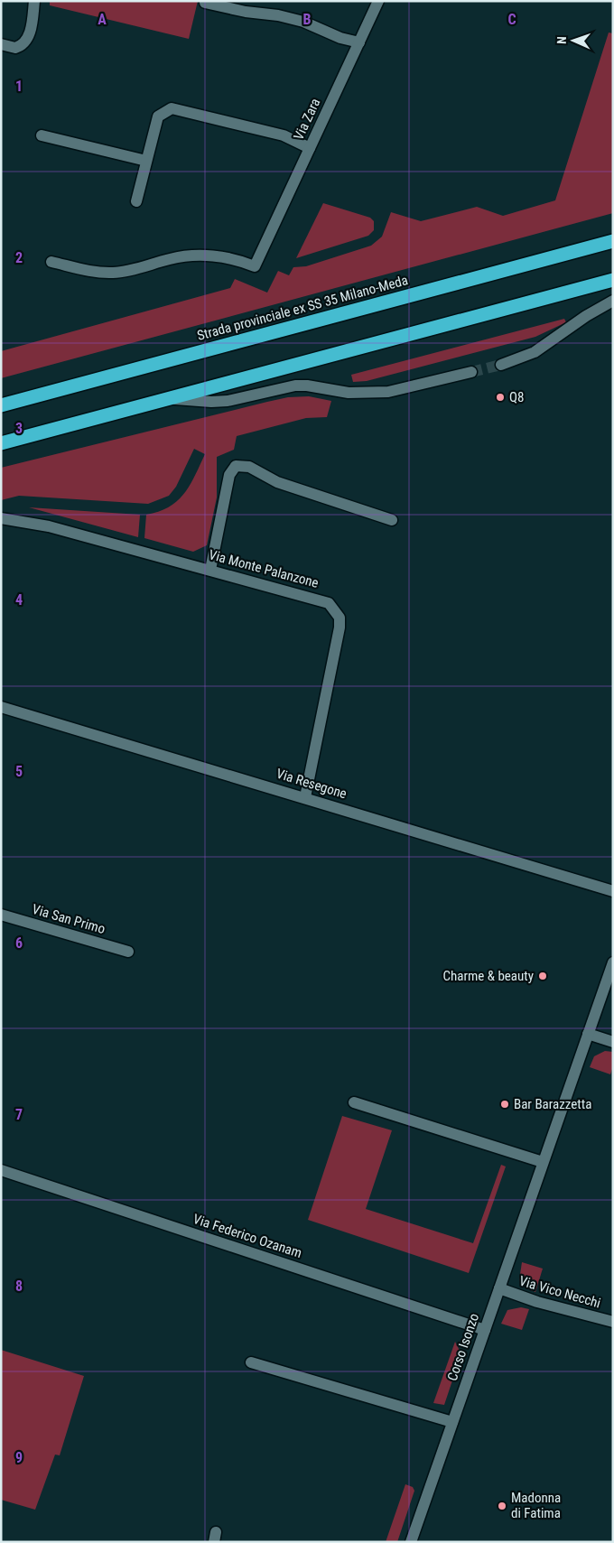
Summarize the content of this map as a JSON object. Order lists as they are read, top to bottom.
{
  "streets": {
    "highway": ["Strada provinciale ex SS 35 Milano-Meda"],
    "street": [
      "Via Zara",
      "Via Monte Palanzone",
      "Via Resegone",
      "Via San Primo",
      "Via Federico Ozanam",
      "Via Vico Necchi",
      "Corso Isonzo"
    ]
  },
  "crossings": [
    ["Via Monte Palanzone", "Via Resegone"],
    ["Via Federico Ozanam", "Corso Isonzo"],
    ["Via Vico Necchi", "Corso Isonzo"]
  ],
  "places": [
    "Q8",
    "Charme & beauty",
    "Bar Barazzetta",
    "Madonna di Fatima"
  ],
  "north": "left",
  "grid": {
    "columns": ["A", "B", "C"],
    "rows": [
      "1",
      "2",
      "3",
      "4",
      "5",
      "6",
      "7",
      "8",
      "9"
    ]
  }
}
